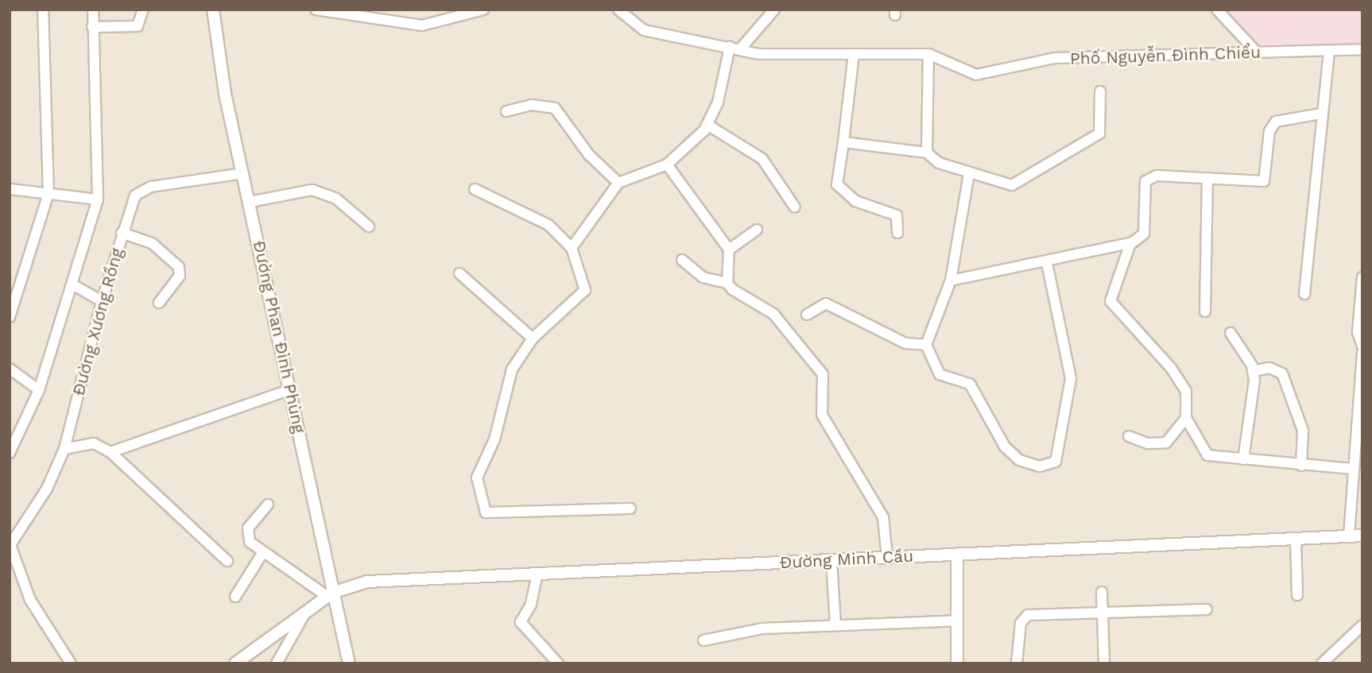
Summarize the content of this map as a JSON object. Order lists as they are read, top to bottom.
{
  "streets": {
    "street": [
      "Phố Nguyễn Đình Chiểu",
      "Đường Xương Rồng",
      "Đường Phan Đình Phùng",
      "Đường Minh Cầu"
    ]
  },
  "crossings": [
    ["Đường Xương Rồng", "Đường Phan Đình Phùng"],
    ["Đường Phan Đình Phùng", "Đường Minh Cầu"]
  ]
}
